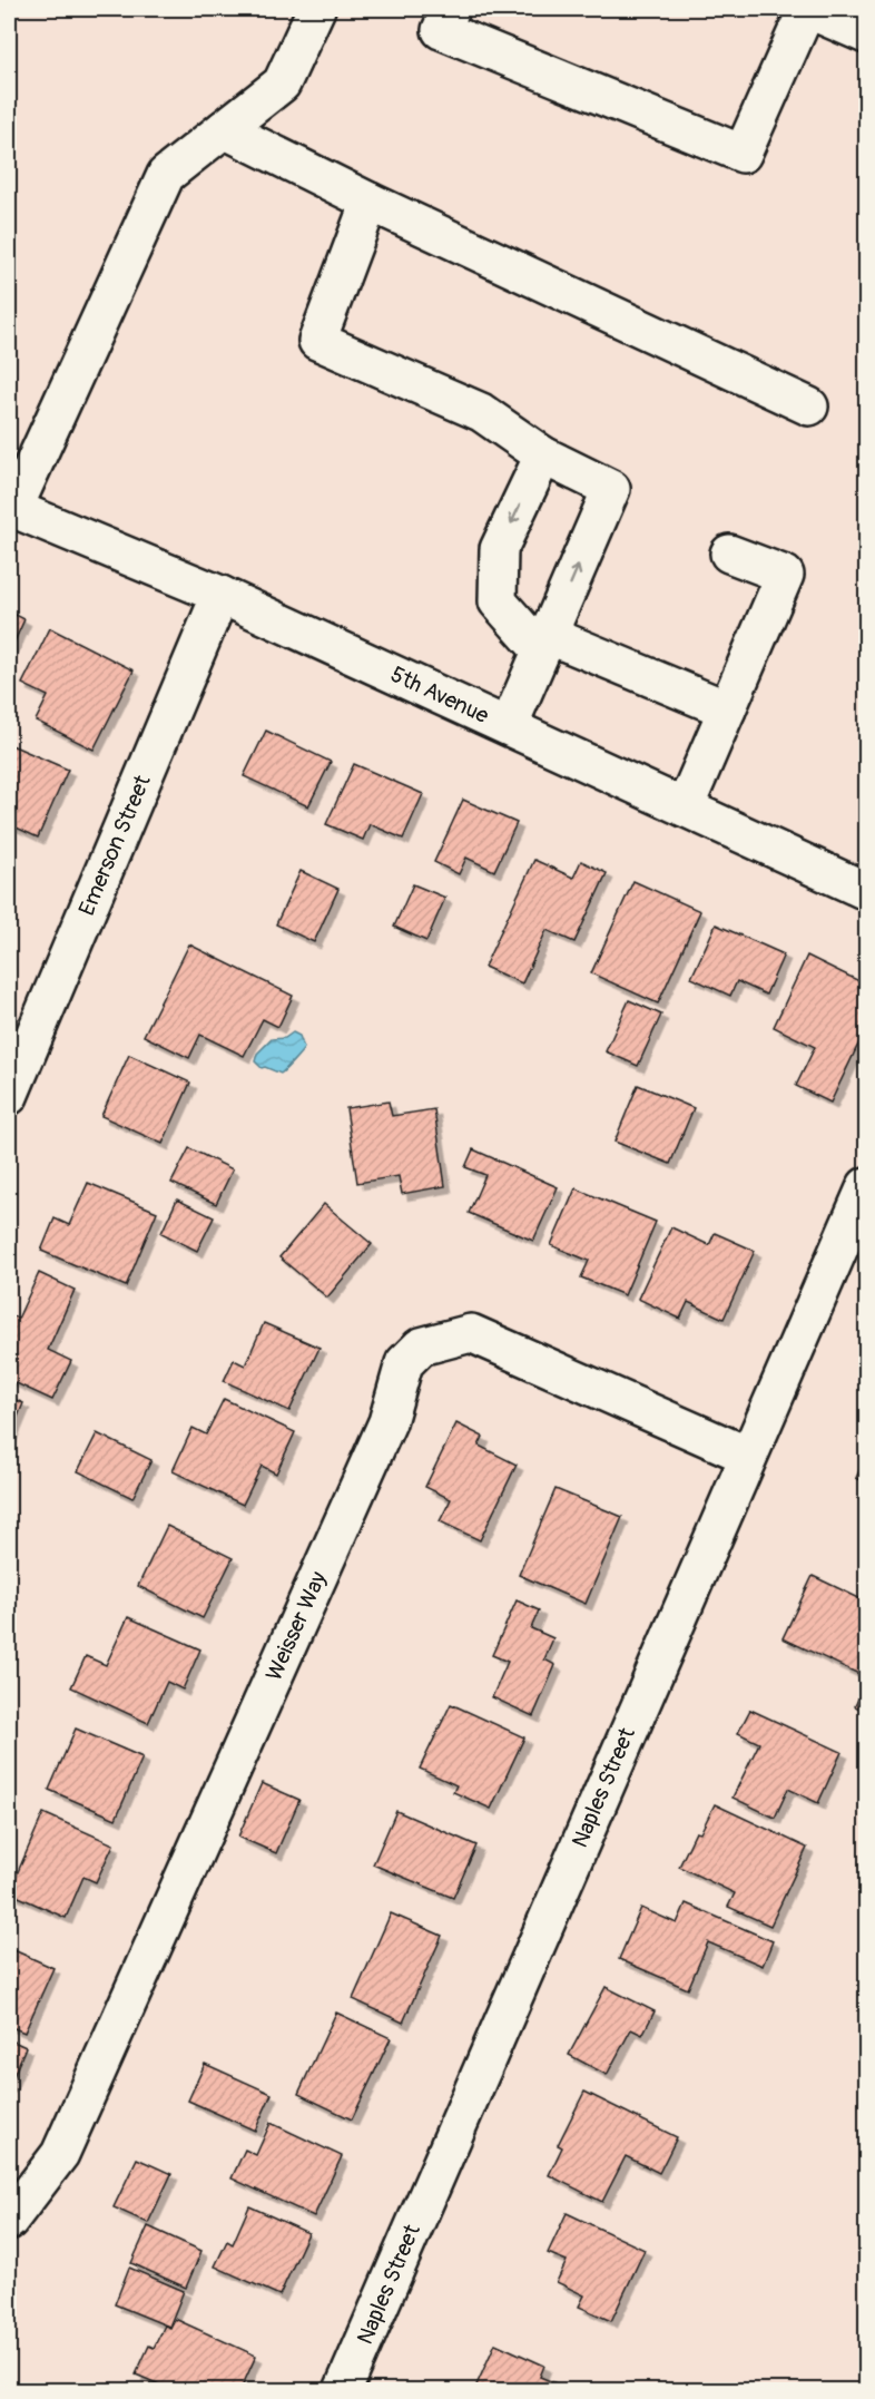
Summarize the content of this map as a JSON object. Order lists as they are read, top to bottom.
{
  "streets": {
    "street": [
      "5th Avenue",
      "Emerson Street",
      "Weisser Way",
      "Naples Street"
    ]
  },
  "crossings": [
    ["5th Avenue", "Emerson Street"],
    ["Weisser Way", "Naples Street"]
  ]
}
